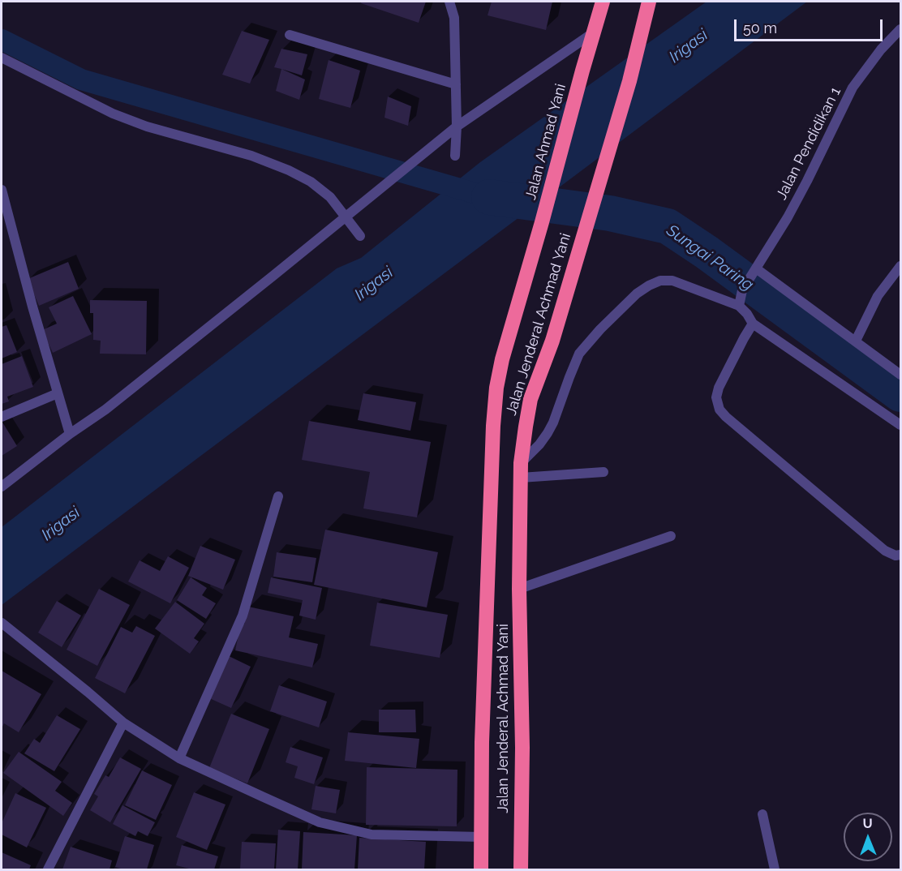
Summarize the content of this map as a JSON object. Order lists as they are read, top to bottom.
{
  "streets": {
    "highway": ["Jalan Ahmad Yani", "Jalan Jenderal Achmad Yani"],
    "street": ["Jalan Pendidikan 1"]
  },
  "crossings": [
    ["Jalan Ahmad Yani", "Jalan Jenderal Achmad Yani"]
  ],
  "water": ["Irigasi", "Sungai Paring"],
  "scale_bar": "50 m",
  "north": "top"
}
